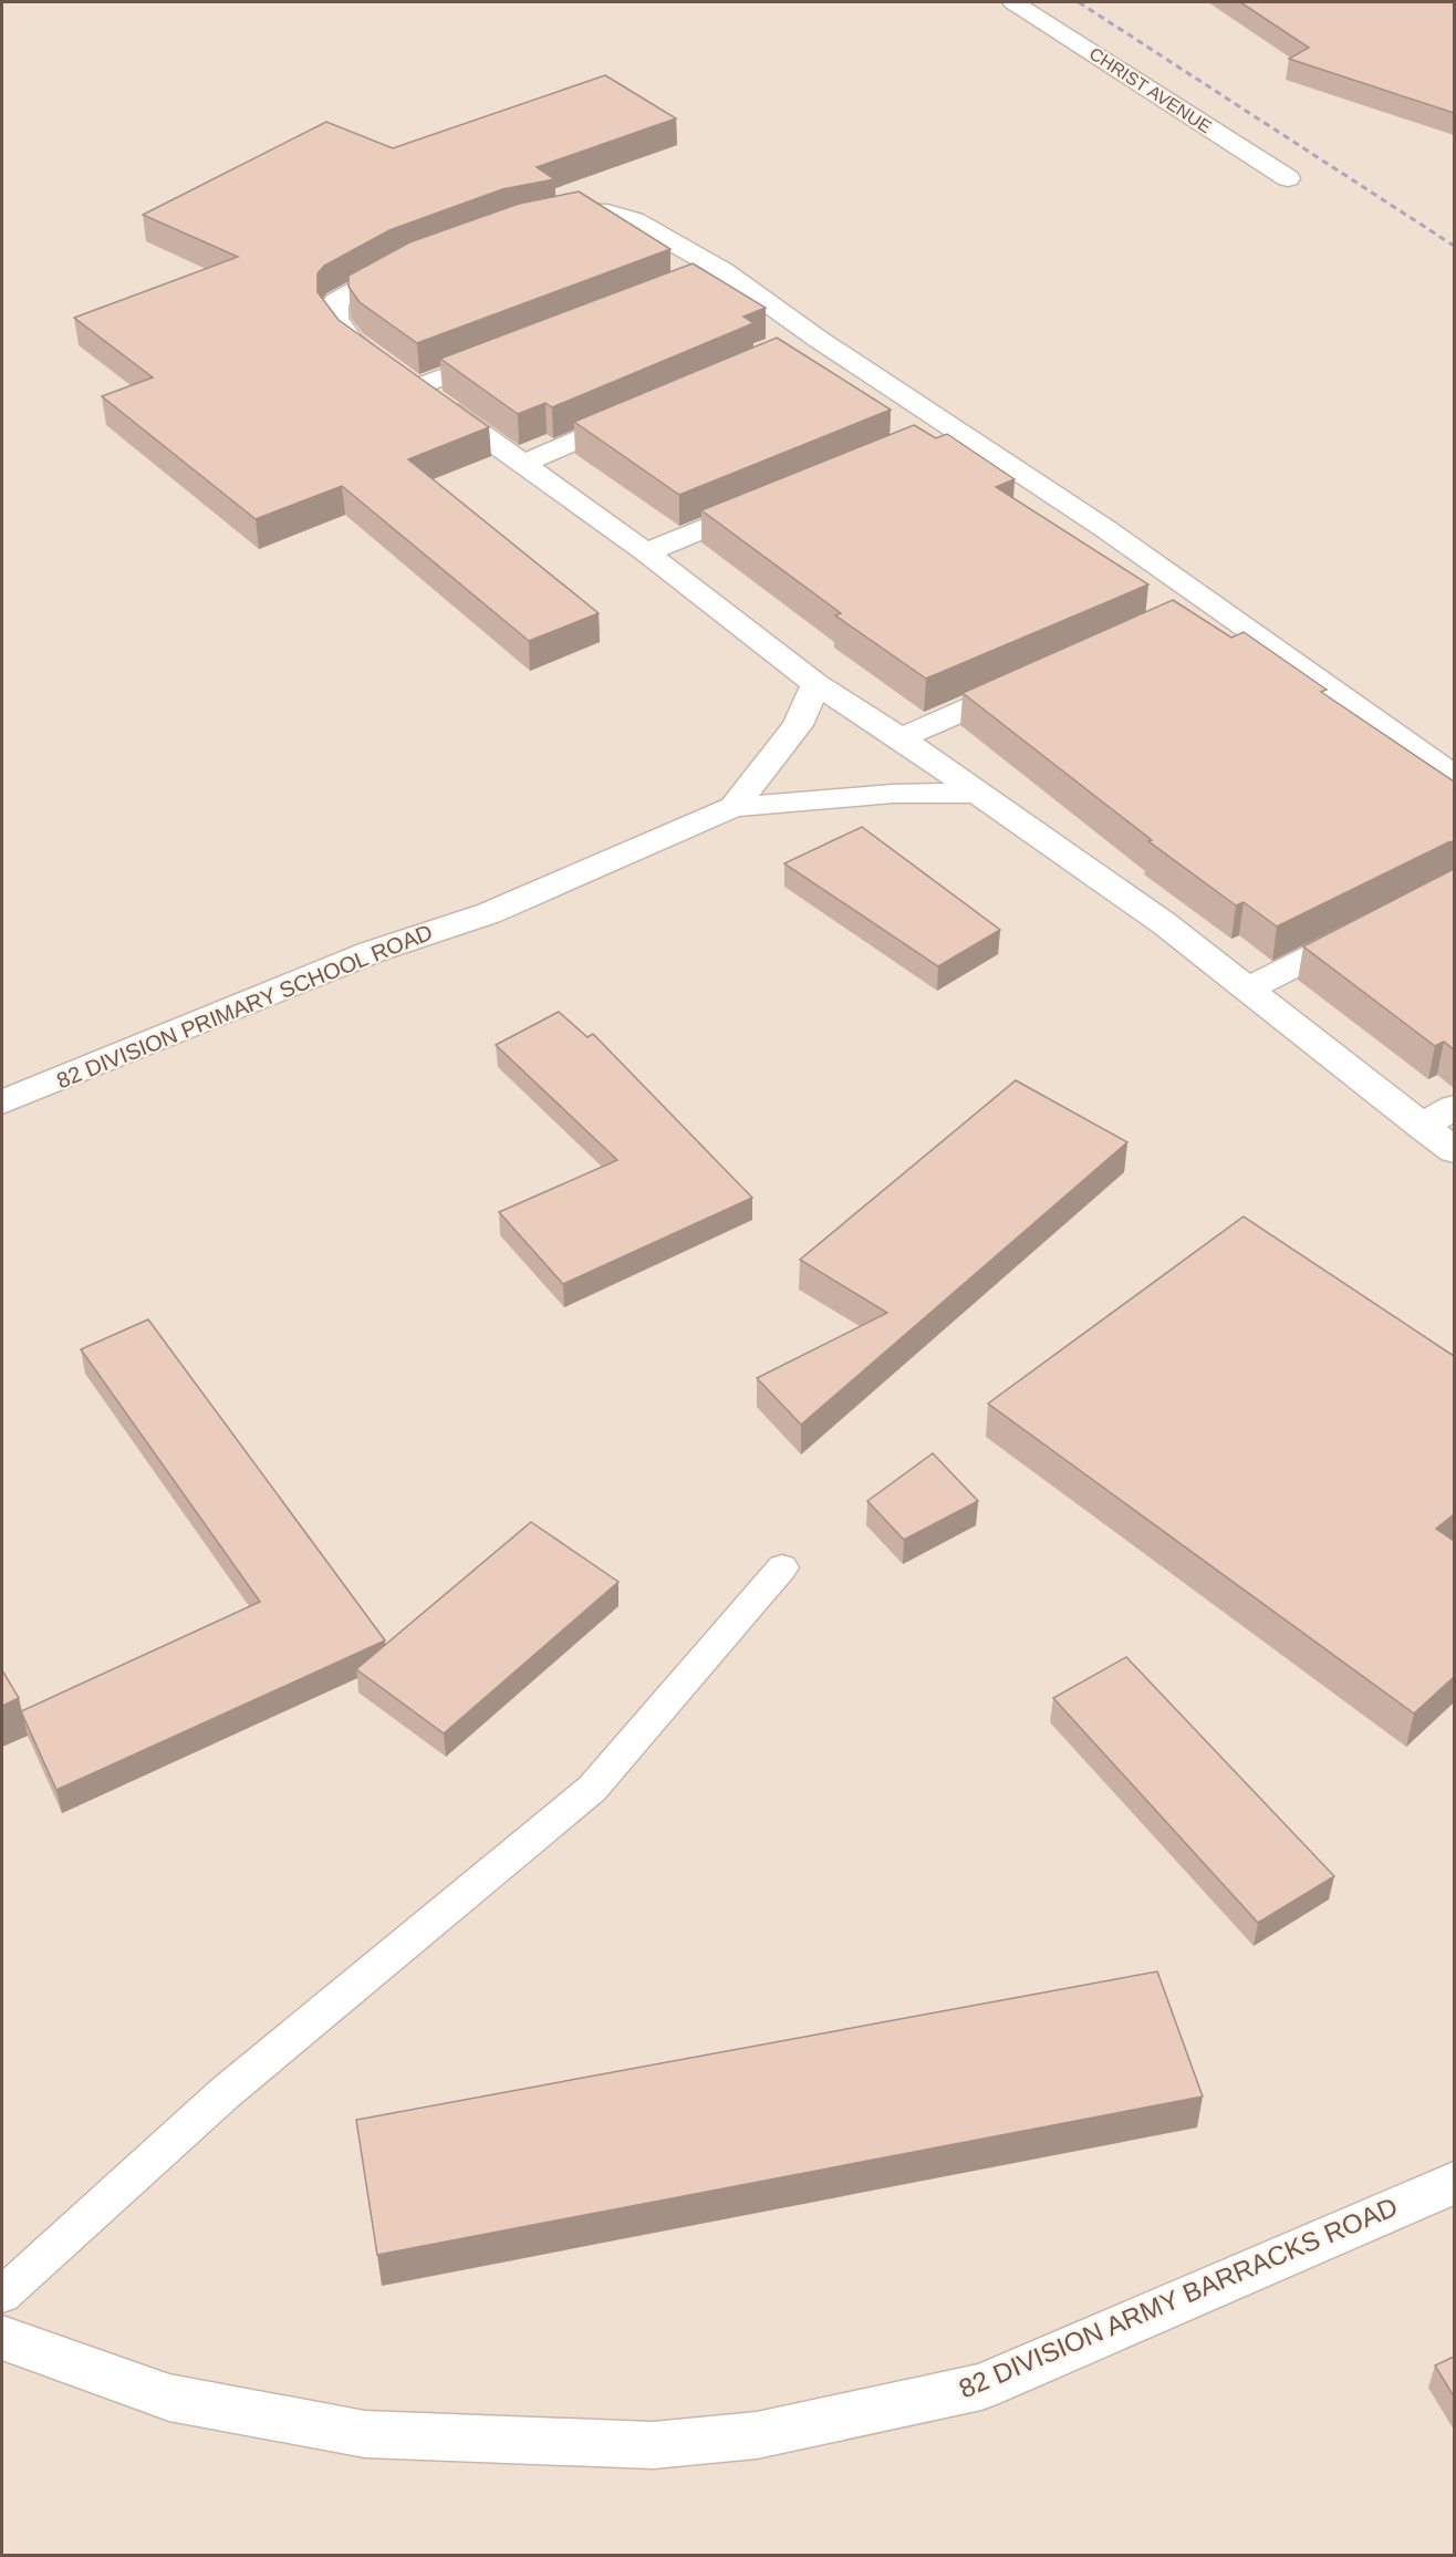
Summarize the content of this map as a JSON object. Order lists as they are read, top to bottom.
{
  "streets": {
    "street": ["CHRIST AVENUE", "82 DIVISION PRIMARY SCHOOL ROAD", "82 DIVISION ARMY BARRACKS ROAD"]
  }
}
